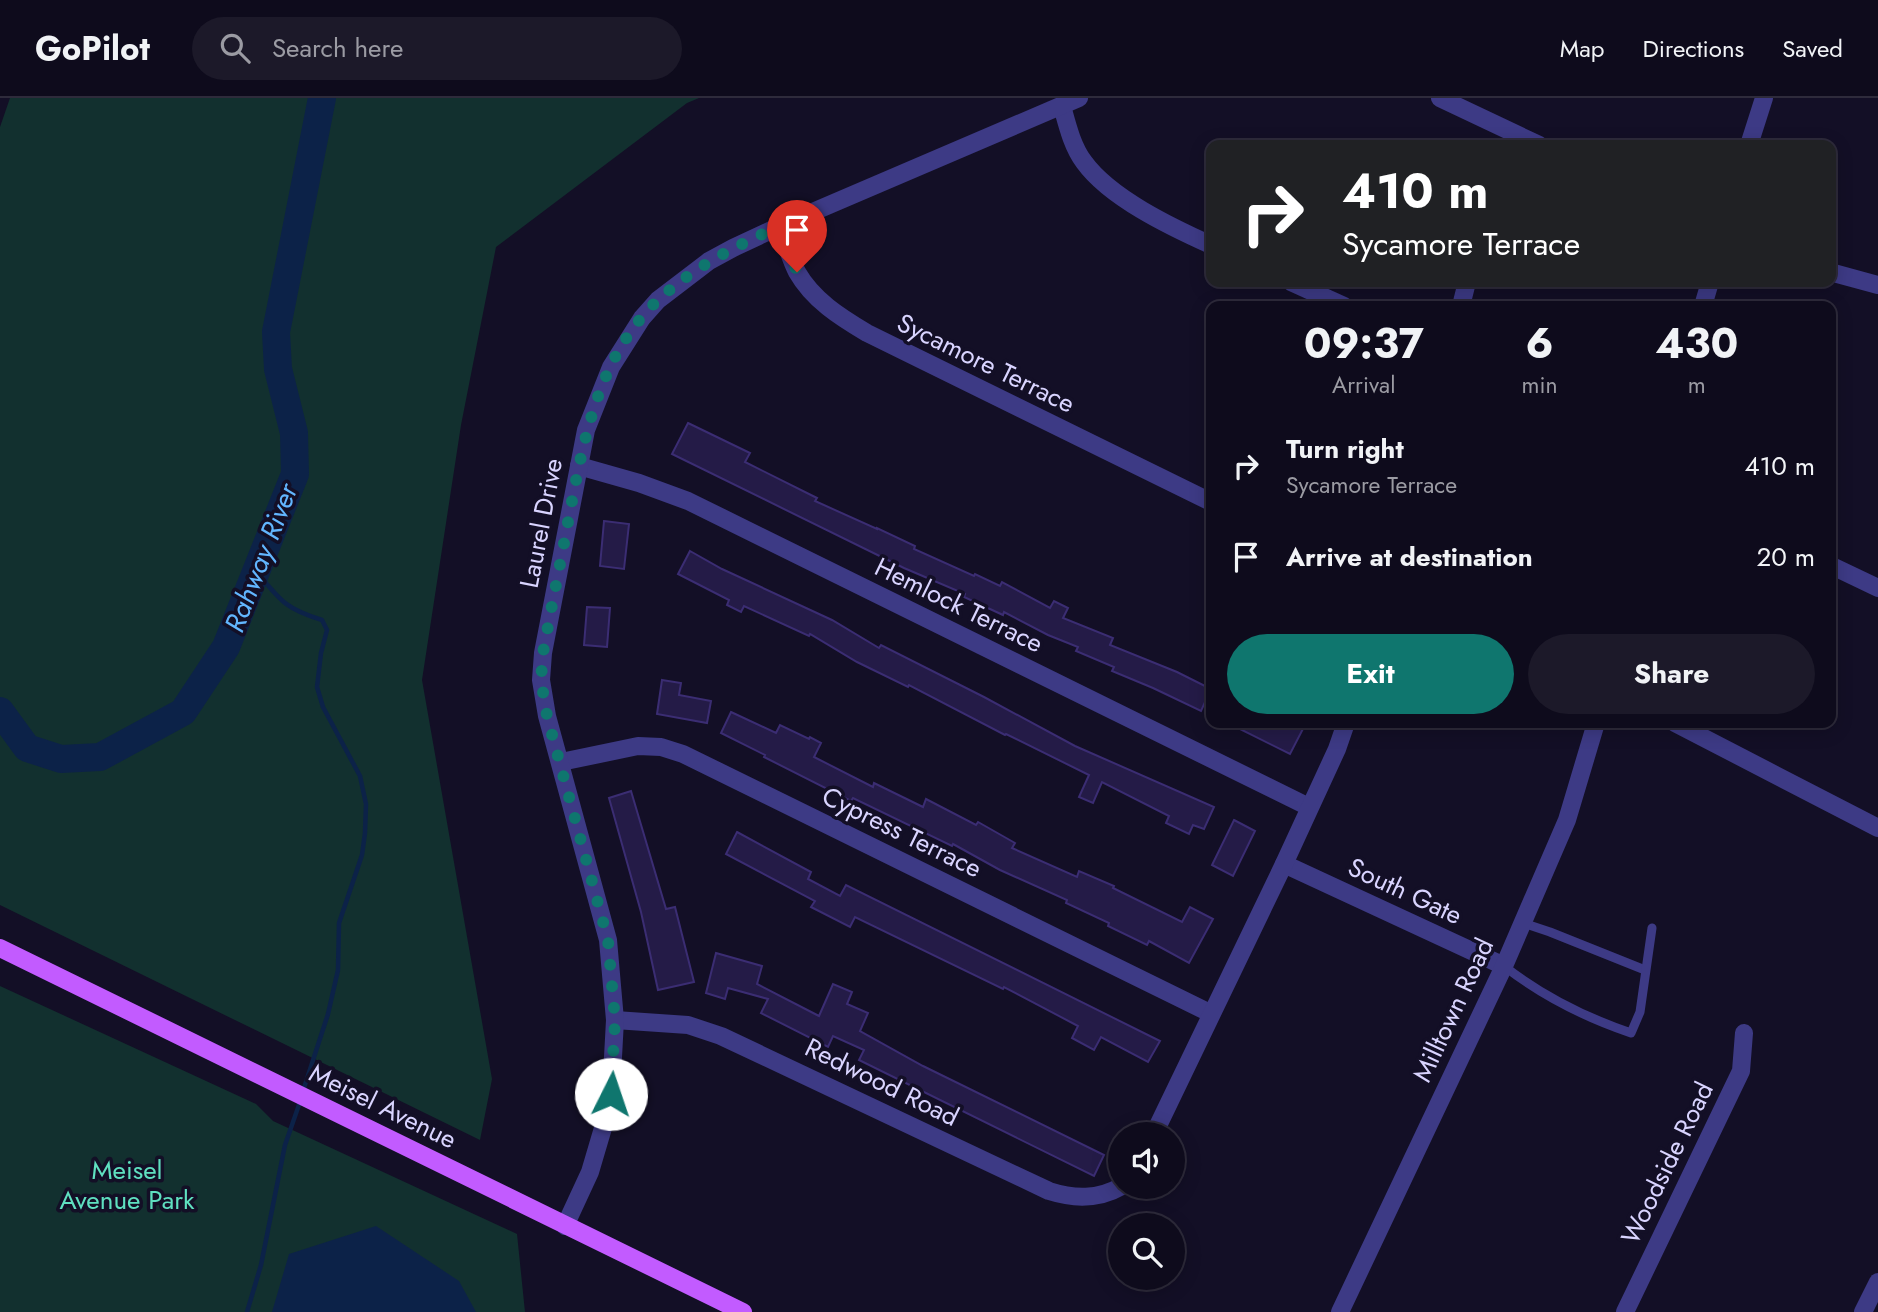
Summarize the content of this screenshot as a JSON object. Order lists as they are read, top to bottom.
{
  "streets": {
    "main road": ["Meisel Avenue"],
    "street": [
      "Sycamore Terrace",
      "Laurel Drive",
      "Hemlock Terrace",
      "Cypress Terrace",
      "South Gate",
      "Milltown Road",
      "Redwood Road",
      "Woodside Road"
    ]
  },
  "crossings": [
    ["Sycamore Terrace", "Laurel Drive"],
    ["Laurel Drive", "Hemlock Terrace"],
    ["Laurel Drive", "Cypress Terrace"],
    ["Laurel Drive", "Redwood Road"],
    ["Laurel Drive", "Meisel Avenue"],
    ["South Gate", "Milltown Road"]
  ],
  "water": ["Rahway River"],
  "parks": ["Meisel Avenue Park"],
  "page": {
    "header": "GoPilot",
    "search": "Search here",
    "nav": ["Map", "Directions", "Saved"],
    "turn": ["410 m", "Sycamore Terrace"],
    "eta": [
      "09:37",
      "Arrival",
      "6",
      "min",
      "430",
      "m"
    ],
    "list": [
      {
        "name": "Turn right",
        "note": "Sycamore Terrace",
        "value": "410 m"
      },
      {
        "name": "Arrive at destination",
        "value": "20 m"
      }
    ],
    "buttons": ["Exit", "Share"]
  }
}
